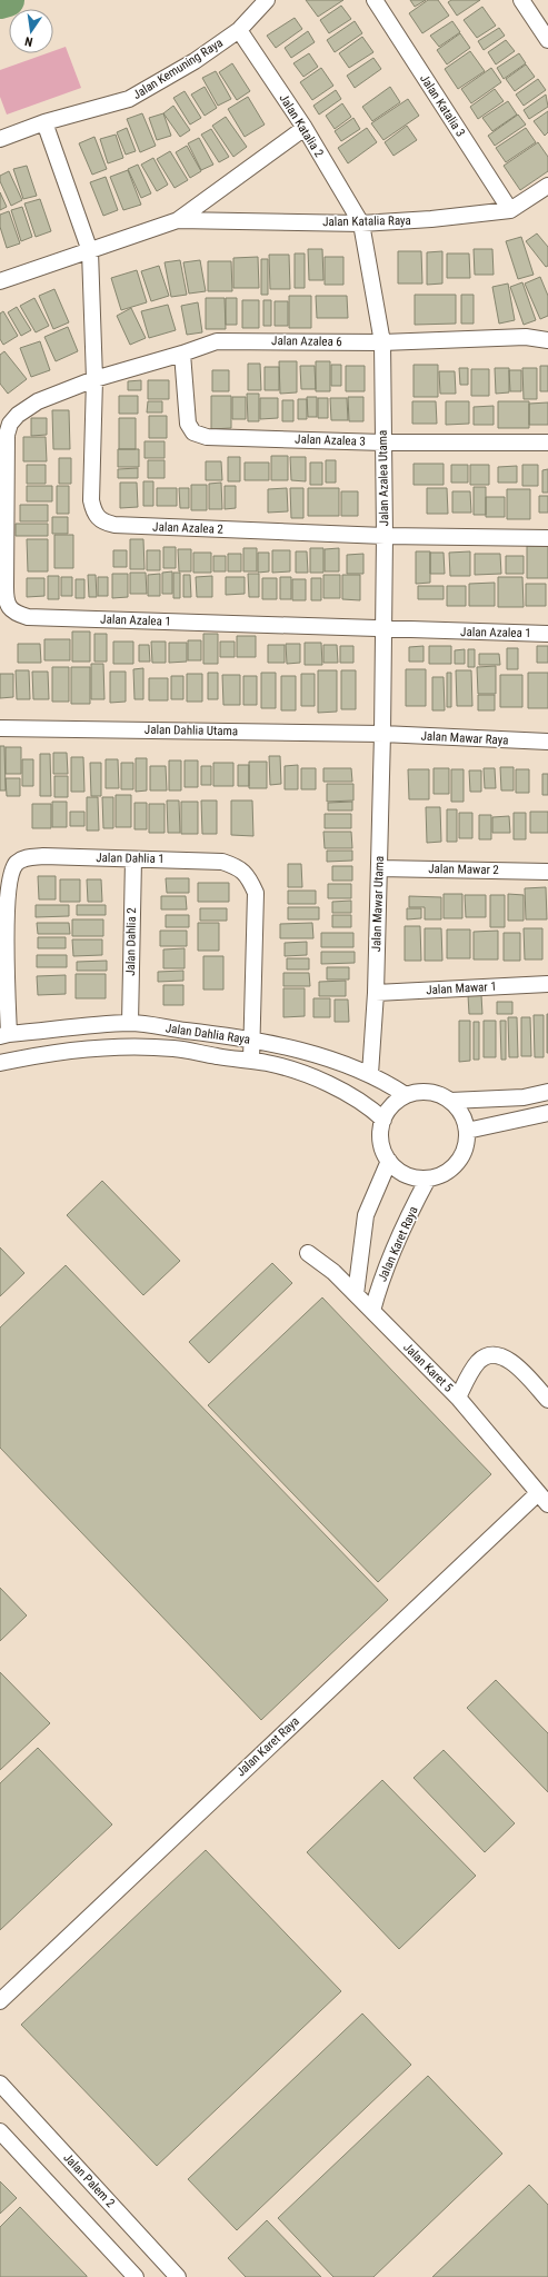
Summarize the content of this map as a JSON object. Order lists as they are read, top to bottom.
{
  "streets": {
    "street": [
      "Jalan Kemuning Raya",
      "Jalan Katalia 3",
      "Jalan Katalia 2",
      "Jalan Katalia Raya",
      "Jalan Azalea 6",
      "Jalan Azalea 3",
      "Jalan Azalea Utama",
      "Jalan Azalea 2",
      "Jalan Azalea 1",
      "Jalan Dahlia Utama",
      "Jalan Mawar Raya",
      "Jalan Dahlia 1",
      "Jalan Mawar 2",
      "Jalan Mawar Utama",
      "Jalan Dahlia 2",
      "Jalan Mawar 1",
      "Jalan Dahlia Raya",
      "Jalan Karet Raya",
      "Jalan Karet 5",
      "Jalan Palem 2"
    ]
  },
  "crossings": [
    ["Jalan Kemuning Raya", "Jalan Katalia 2"],
    ["Jalan Kemuning Raya", "Jalan Azalea 2"],
    ["Jalan Katalia 3", "Jalan Katalia Raya"],
    ["Jalan Katalia 2", "Jalan Katalia Raya"],
    ["Jalan Katalia 2", "Jalan Azalea Utama"],
    ["Jalan Katalia Raya", "Jalan Azalea Utama"],
    ["Jalan Katalia Raya", "Jalan Azalea 2"],
    ["Jalan Azalea 6", "Jalan Azalea 3"],
    ["Jalan Azalea 6", "Jalan Azalea Utama"],
    ["Jalan Azalea 6", "Jalan Azalea 2"],
    ["Jalan Azalea 6", "Jalan Azalea 1"],
    ["Jalan Azalea 3", "Jalan Azalea Utama"],
    ["Jalan Azalea Utama", "Jalan Azalea 2"],
    ["Jalan Azalea Utama", "Jalan Azalea 1"],
    ["Jalan Azalea Utama", "Jalan Dahlia Utama"],
    ["Jalan Azalea Utama", "Jalan Mawar Raya"],
    ["Jalan Azalea Utama", "Jalan Mawar Utama"],
    ["Jalan Azalea 2", "Jalan Azalea 1"],
    ["Jalan Dahlia Utama", "Jalan Mawar Raya"],
    ["Jalan Dahlia Utama", "Jalan Mawar Utama"],
    ["Jalan Mawar Raya", "Jalan Mawar Utama"],
    ["Jalan Dahlia 1", "Jalan Dahlia 2"],
    ["Jalan Dahlia 1", "Jalan Dahlia Raya"],
    ["Jalan Mawar 2", "Jalan Mawar Utama"],
    ["Jalan Mawar Utama", "Jalan Mawar 1"],
    ["Jalan Mawar Utama", "Jalan Dahlia Raya"],
    ["Jalan Dahlia 2", "Jalan Dahlia Raya"],
    ["Jalan Dahlia Raya", "Jalan Karet Raya"],
    ["Jalan Karet Raya", "Jalan Karet 5"]
  ],
  "north": "bottom"
}
